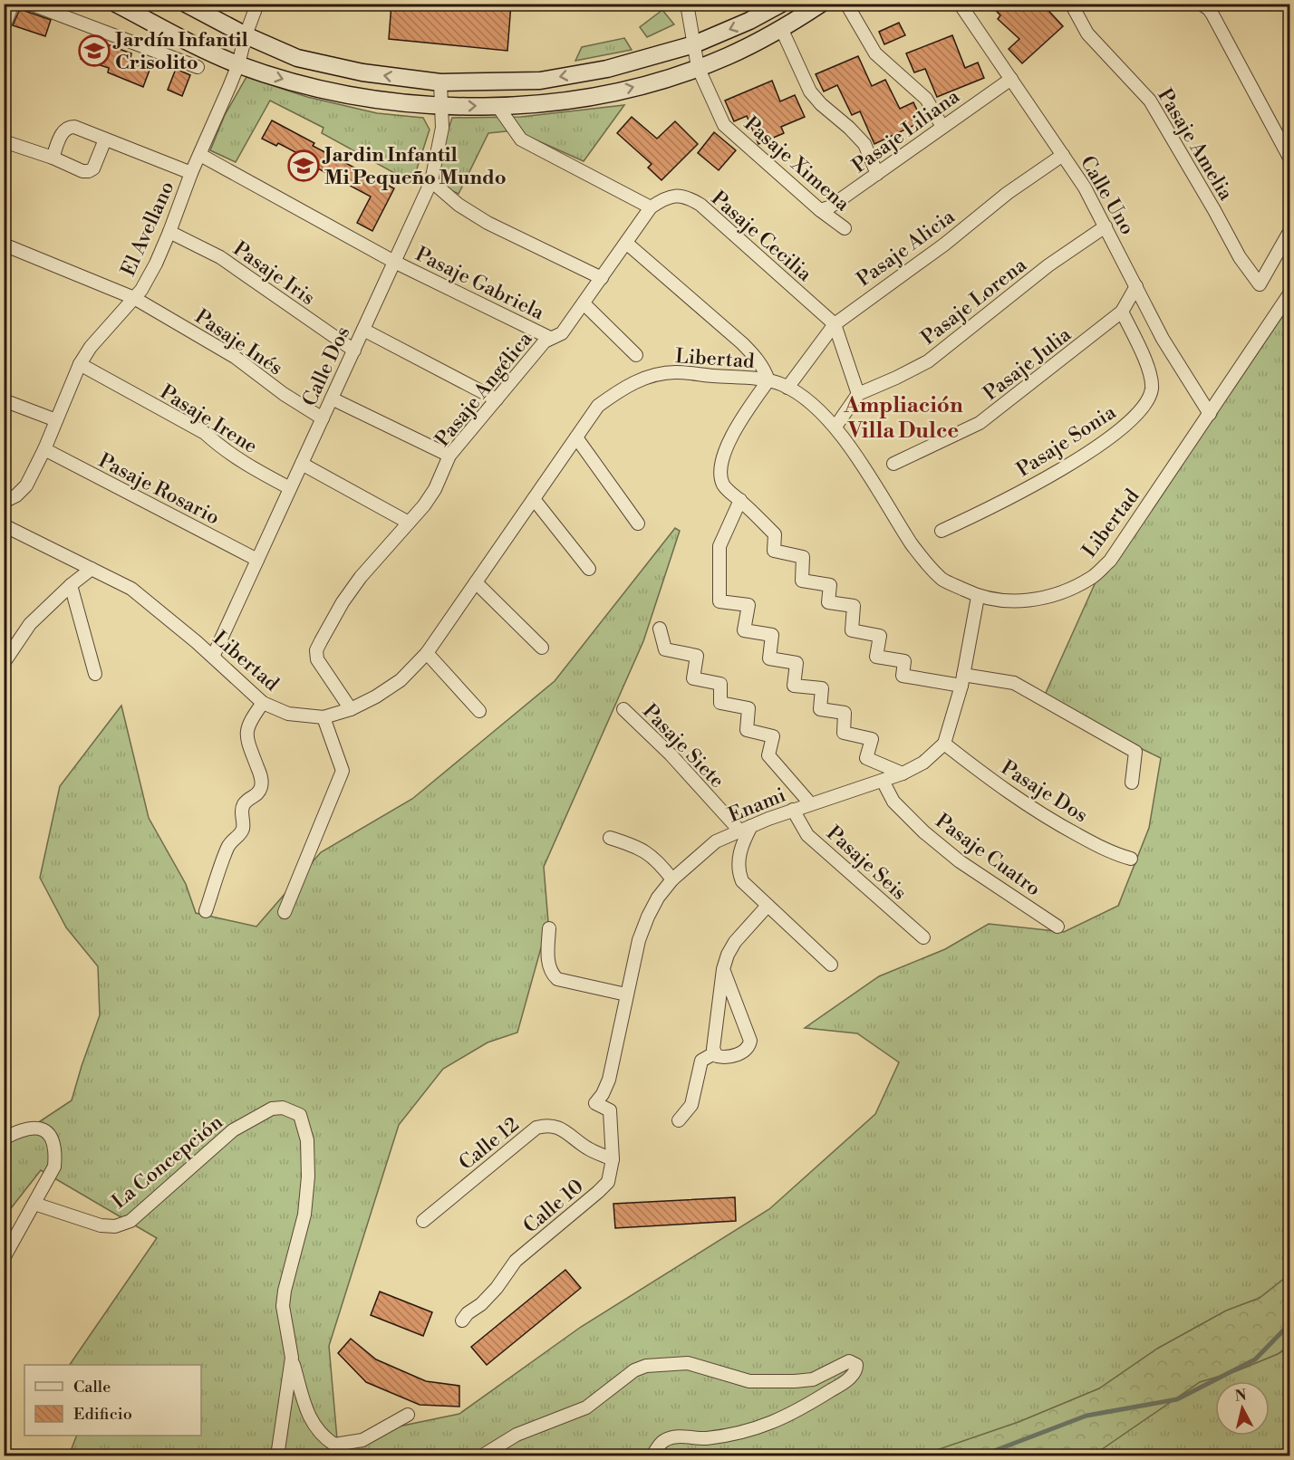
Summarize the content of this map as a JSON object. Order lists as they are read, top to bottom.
{
  "streets": {
    "street": [
      "Pasaje Liliana",
      "Pasaje Amelia",
      "Pasaje Ximena",
      "Calle Uno",
      "El Avellano",
      "Pasaje Cecilia",
      "Pasaje Alicia",
      "Pasaje Iris",
      "Pasaje Gabriela",
      "Pasaje Lorena",
      "Pasaje Inés",
      "Libertad",
      "Pasaje Julia",
      "Calle Dos",
      "Pasaje Angélica",
      "Pasaje Irene",
      "Pasaje Sonia",
      "Pasaje Rosario",
      "Pasaje Siete",
      "Pasaje Dos",
      "Enami",
      "Pasaje Cuatro",
      "Pasaje Seis",
      "Calle 12",
      "La Concepción",
      "Calle 10"
    ]
  },
  "crossings": [
    ["Pasaje Liliana", "Pasaje Ximena"],
    ["Pasaje Liliana", "Calle Uno"],
    ["Calle Uno", "Pasaje Alicia"],
    ["Calle Uno", "Pasaje Lorena"],
    ["Calle Uno", "Libertad"],
    ["Calle Uno", "Pasaje Julia"],
    ["El Avellano", "Pasaje Iris"],
    ["El Avellano", "Pasaje Gabriela"],
    ["El Avellano", "Pasaje Inés"],
    ["El Avellano", "Pasaje Irene"],
    ["El Avellano", "Pasaje Rosario"],
    ["Pasaje Cecilia", "Pasaje Alicia"],
    ["Pasaje Cecilia", "Pasaje Angélica"],
    ["Pasaje Alicia", "Libertad"],
    ["Pasaje Iris", "Calle Dos"],
    ["Pasaje Gabriela", "Calle Dos"],
    ["Pasaje Gabriela", "Pasaje Angélica"],
    ["Pasaje Inés", "Calle Dos"],
    ["Libertad", "Calle Dos"],
    ["Libertad", "Pasaje Angélica"],
    ["Pasaje Julia", "Pasaje Sonia"],
    ["Calle Dos", "Pasaje Irene"],
    ["Calle Dos", "Pasaje Rosario"],
    ["Pasaje Siete", "Enami"],
    ["Pasaje Dos", "Enami"],
    ["Enami", "Pasaje Cuatro"],
    ["Enami", "Pasaje Seis"],
    ["Enami", "Calle 10"],
    ["Calle 12", "Calle 10"]
  ],
  "districts": ["Ampliación Villa Dulce"],
  "places": {
    "school or university": ["Jardín Infantil Crisolito", "Jardin Infantil Mi Pequeño Mundo"]
  },
  "legend": ["Calle", "Edificio"],
  "north": "top"
}
